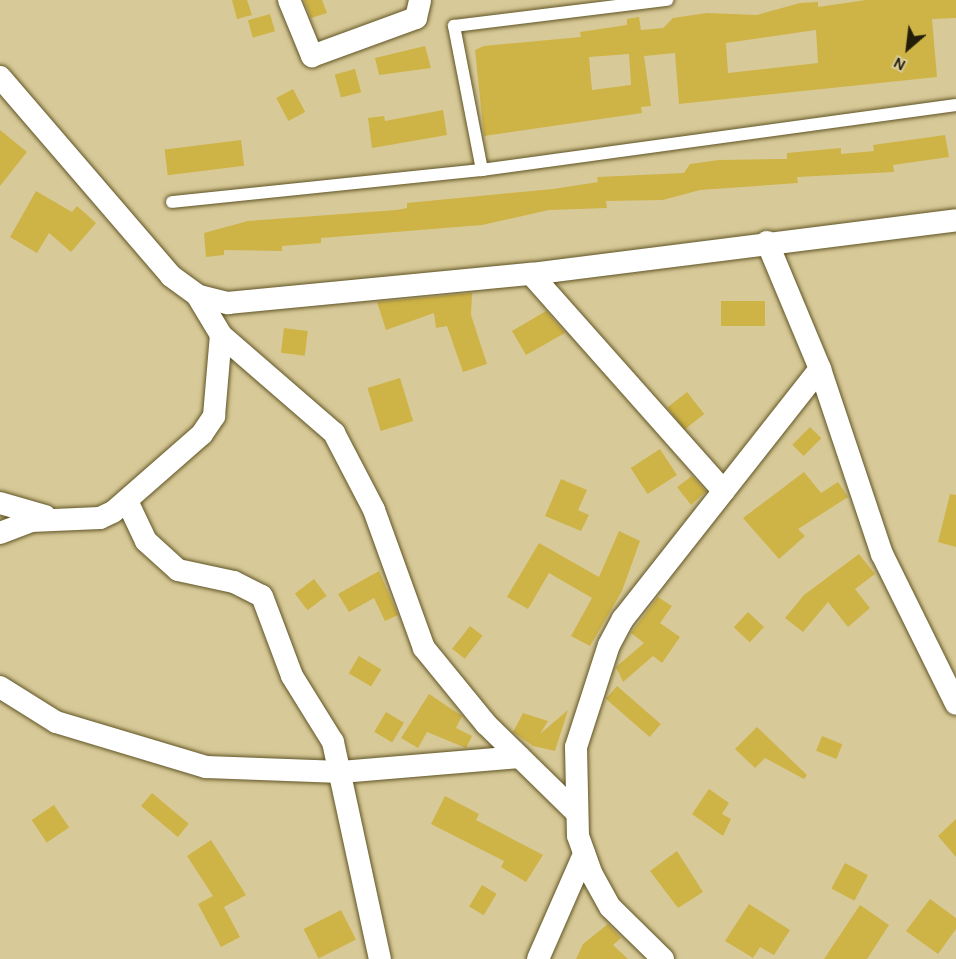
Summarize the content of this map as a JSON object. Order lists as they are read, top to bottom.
{
  "north": "bottom left"
}
